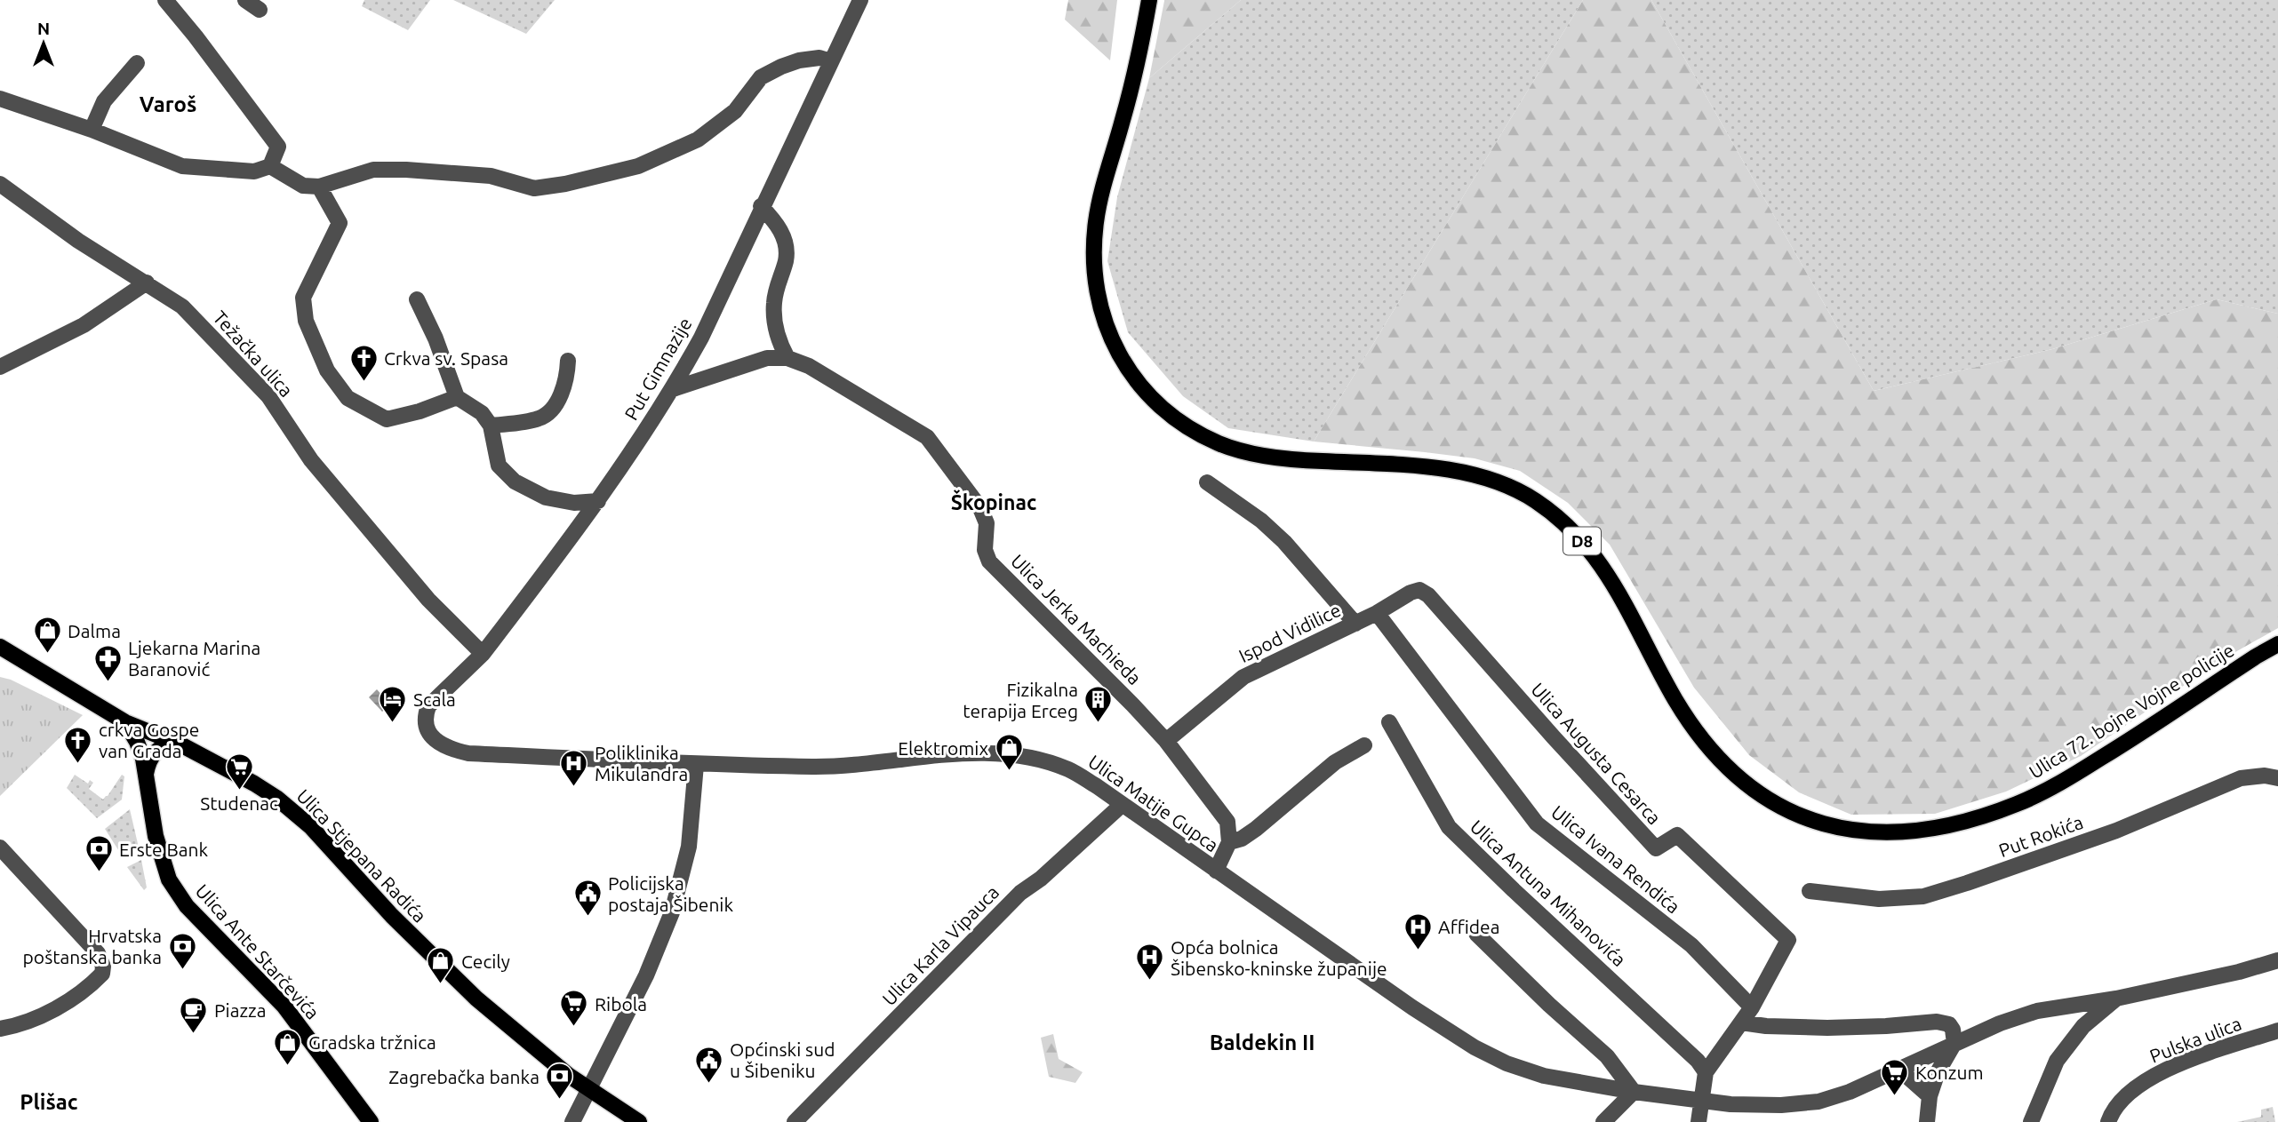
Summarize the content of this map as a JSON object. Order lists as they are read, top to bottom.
{
  "streets": {
    "main road": [
      "D8",
      "Ulica 72. bojne Vojne policije",
      "Ulica Stjepana Radića",
      "Ulica Ante Starčevića"
    ],
    "street": [
      "Težačka ulica",
      "Put Gimnazije",
      "Ulica Jerka Machieda",
      "Ispod Vidilice",
      "Ulica Augusta Cesarca",
      "Ulica Matije Gupca",
      "Put Rokića",
      "Ulica Ivana Rendića",
      "Ulica Antuna Mihanovića",
      "Ulica Karla Vipauca",
      "Pulska ulica"
    ]
  },
  "crossings": [
    ["Težačka ulica", "Put Gimnazije"],
    ["Put Gimnazije", "Ulica Jerka Machieda"],
    ["Put Gimnazije", "Ulica Matije Gupca"],
    ["Ulica Jerka Machieda", "Ispod Vidilice"],
    ["Ispod Vidilice", "Ulica Augusta Cesarca"],
    ["Ispod Vidilice", "Ulica Ivana Rendića"],
    ["Ulica Augusta Cesarca", "Ulica Ivana Rendića"],
    ["Ulica Matije Gupca", "Ulica Karla Vipauca"],
    ["Ulica Stjepana Radića", "Ulica Ante Starčevića"]
  ],
  "districts": [
    "Varoš",
    "Škopinac",
    "Baldekin II",
    "Plišac"
  ],
  "places": {
    "church": ["Crkva sv. Spasa", "crkva Gospe van Grada"],
    "shop": [
      "Dalma",
      "Elektromix",
      "Cecily",
      "Gradska tržnica"
    ],
    "pharmacy": ["Ljekarna Marina Baranović"],
    "hotel": ["Scala"],
    "building": ["Fizikalna terapija Erceg"],
    "hospital": ["Poliklinika Mikulandra", "Affidea", "Opća bolnica Šibensko-kninske županije"],
    "supermarket": ["Studenac", "Ribola", "Konzum"],
    "bank": ["Erste Bank", "Hrvatska poštanska banka", "Zagrebačka banka"],
    "public building": ["Policijska postaja Šibenik", "Općinski sud u Šibeniku"],
    "cafe": ["Piazza"]
  },
  "north": "top"
}
